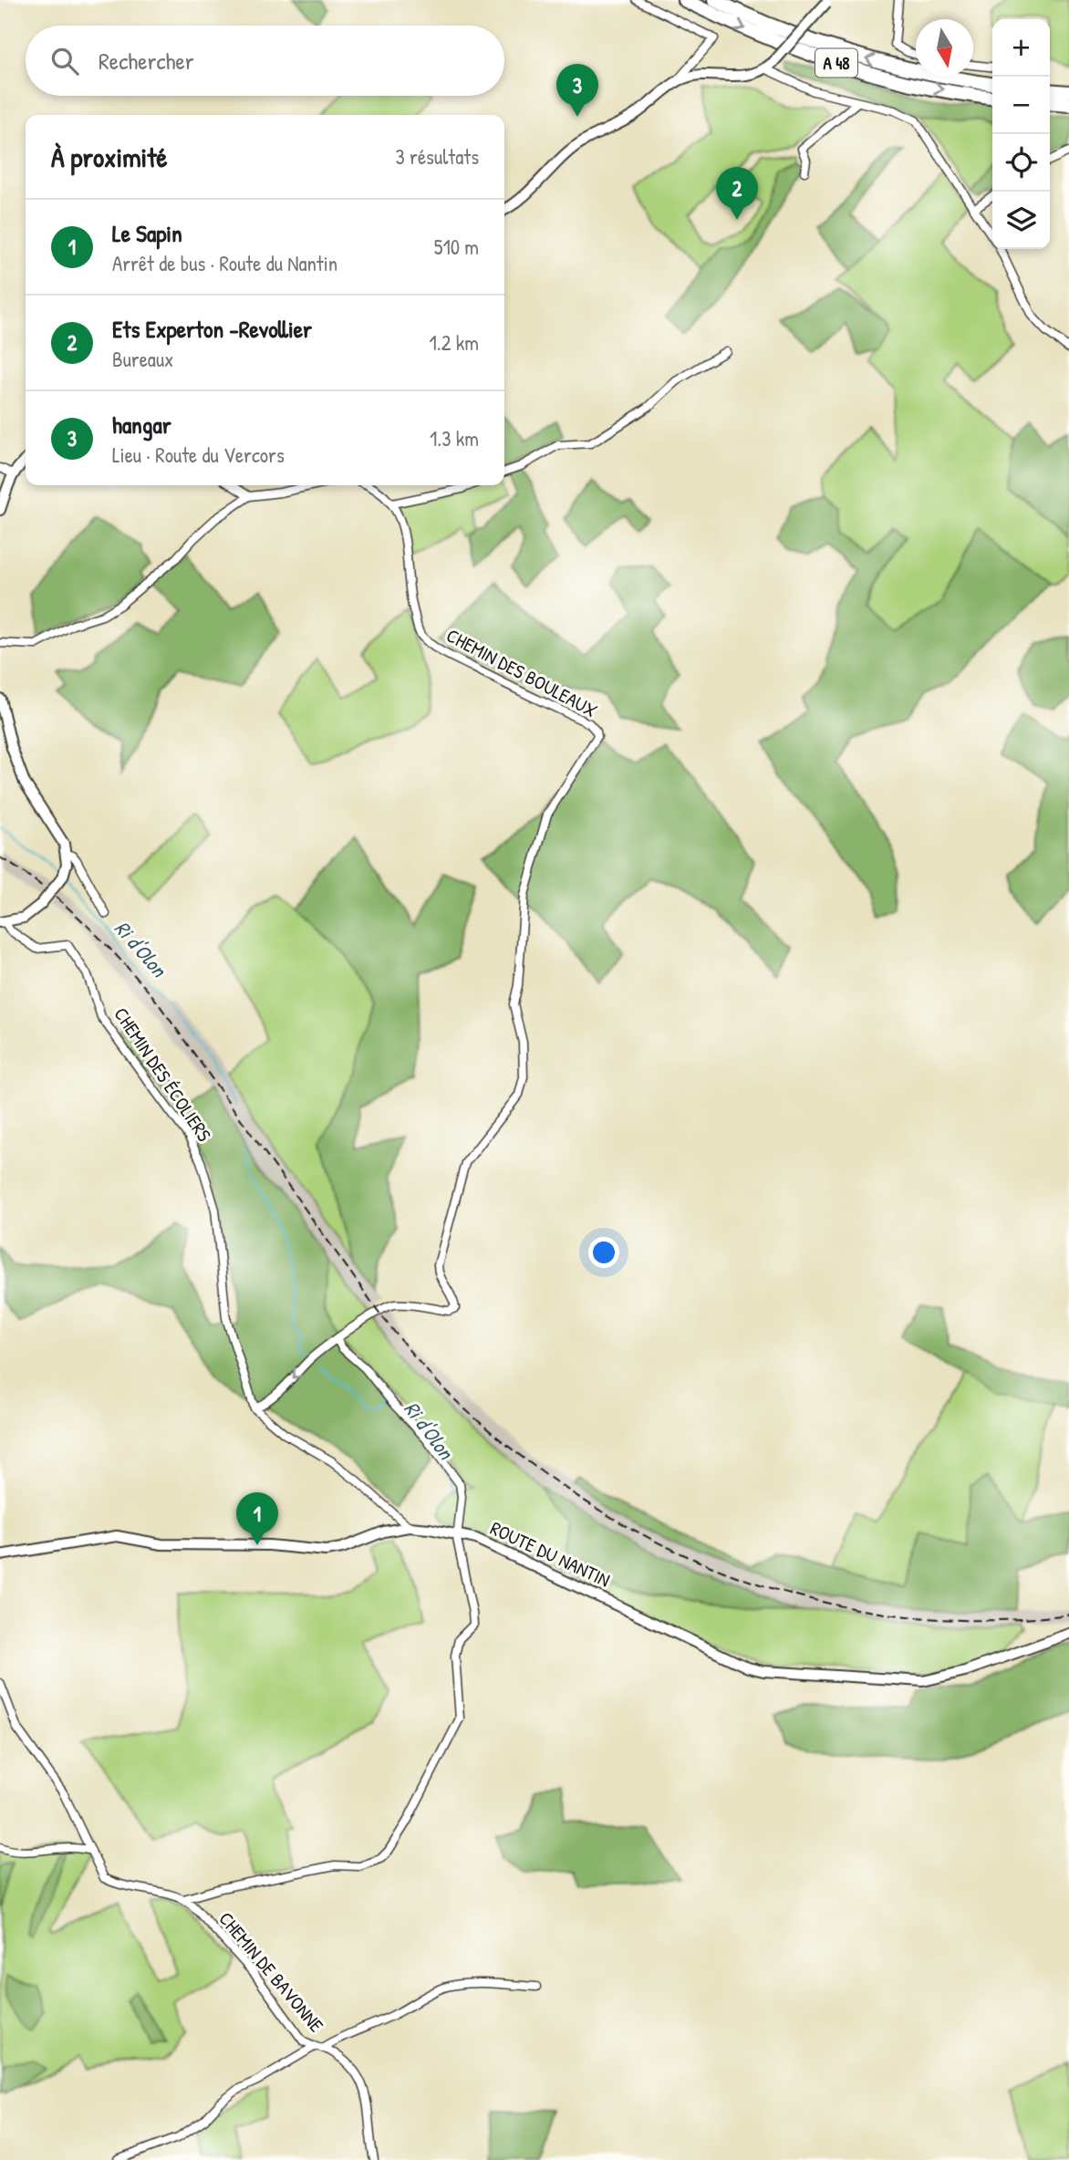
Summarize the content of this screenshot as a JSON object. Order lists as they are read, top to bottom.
{
  "streets": {
    "highway": ["A 48"],
    "street": [
      "CHEMIN DES BOULEAUX",
      "CHEMIN DES ÉCOLIERS",
      "ROUTE DU NANTIN",
      "CHEMIN DE BAVONNE"
    ]
  },
  "water": ["Ri d'Olon"],
  "north": "bottom",
  "page": {
    "map_buttons": ["+", "−"],
    "search": "Rechercher",
    "pins": ["3", "2", "1"],
    "heading": ["À proximité", "3 résultats"],
    "list": [
      {
        "mark": "1",
        "name": "Le Sapin",
        "note": "Arrêt de bus · Route du Nantin",
        "value": "510 m"
      },
      {
        "mark": "2",
        "name": "Ets Experton -Revollier",
        "note": "Bureaux",
        "value": "1.2 km"
      },
      {
        "mark": "3",
        "name": "hangar",
        "note": "Lieu · Route du Vercors",
        "value": "1.3 km"
      }
    ]
  }
}
